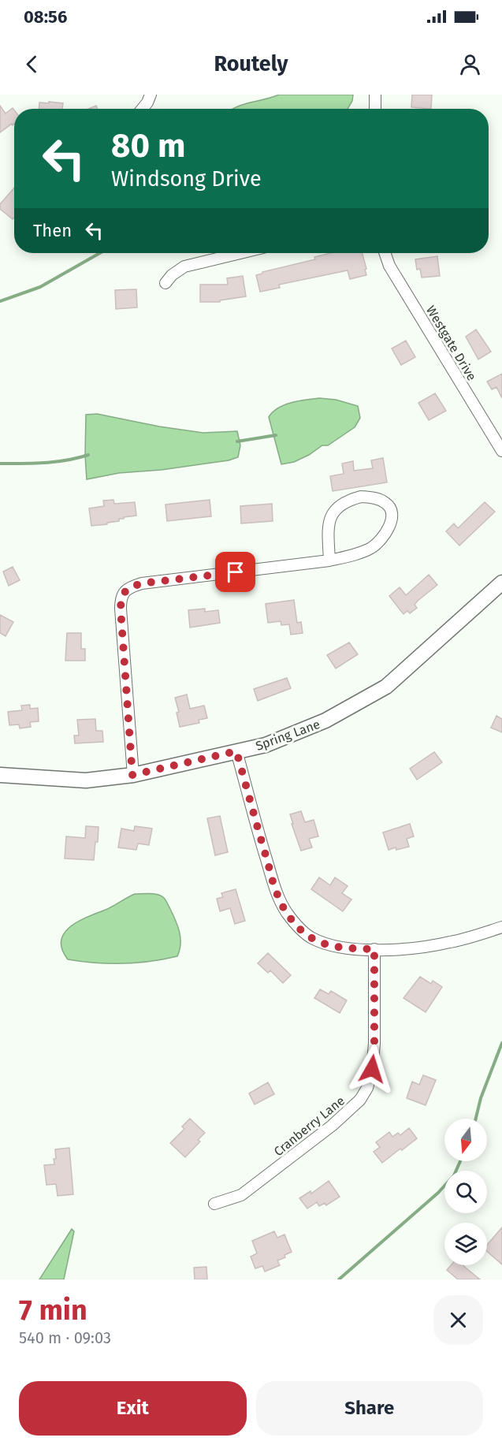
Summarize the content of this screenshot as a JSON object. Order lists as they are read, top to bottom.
{
  "streets": {
    "street": ["Westgate Drive", "Spring Lane", "Cranberry Lane"]
  },
  "north": "bottom",
  "page": {
    "status": "08:56",
    "header": "Routely",
    "turn": ["80 m", "Windsong Drive"],
    "then": "Then",
    "heading": ["7 min", "540 m · 09:03"],
    "buttons": ["Exit", "Share"]
  }
}
